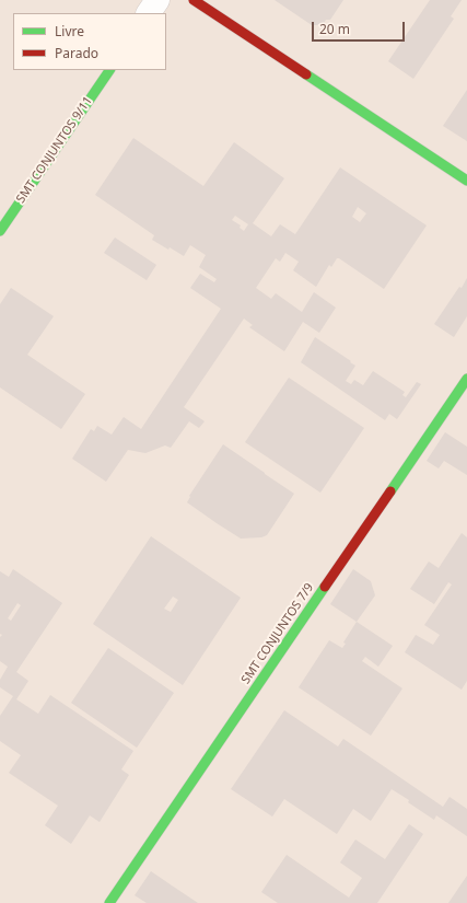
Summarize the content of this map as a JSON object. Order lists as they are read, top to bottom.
{
  "streets": {
    "street": ["SMT CONJUNTOS 9/11", "SMT CONJUNTOS 7/9"]
  },
  "legend": ["Livre", "Parado"],
  "scale_bar": "20 m"
}
